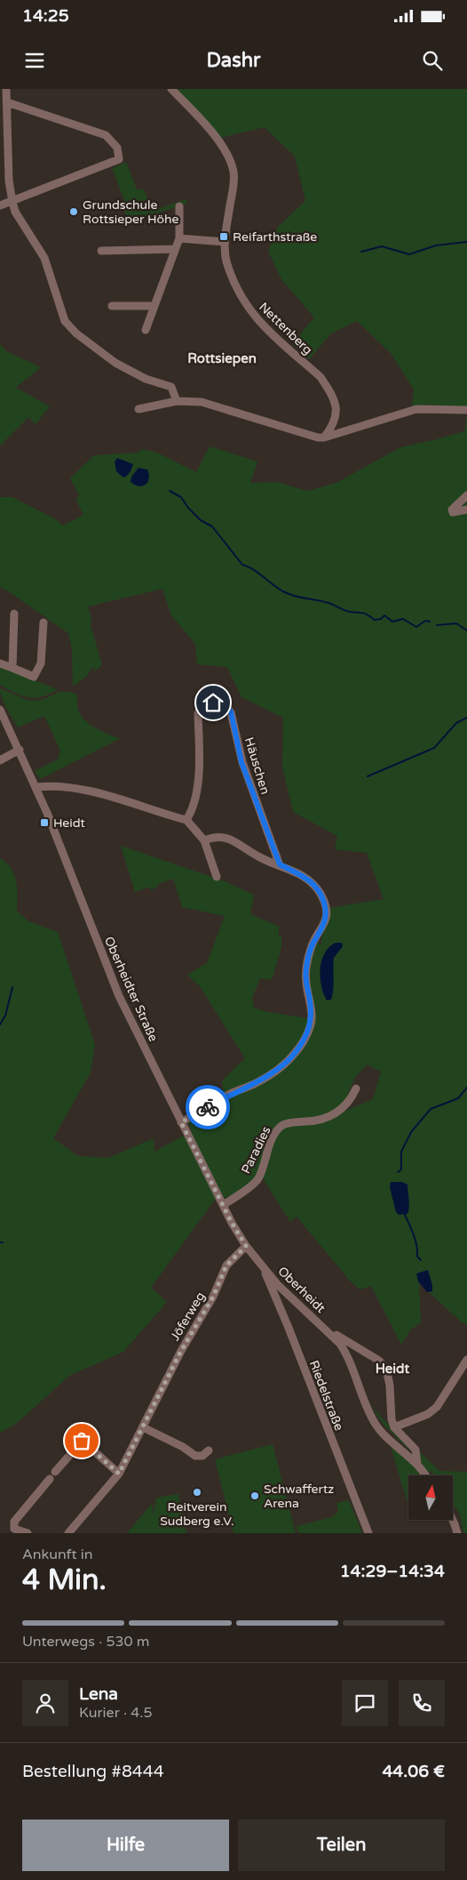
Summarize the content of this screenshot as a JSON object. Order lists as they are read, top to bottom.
{
  "streets": {
    "street": [
      "Nettenberg",
      "Häuschen",
      "Oberheidter Straße",
      "Paradies",
      "Oberheidt",
      "Jöferweg",
      "Riedelstraße"
    ]
  },
  "crossings": [
    ["Oberheidter Straße", "Paradies"],
    ["Oberheidter Straße", "Oberheidt"],
    ["Oberheidter Straße", "Jöferweg"],
    ["Oberheidter Straße", "Riedelstraße"],
    ["Oberheidt", "Riedelstraße"]
  ],
  "districts": ["Rottsiepen", "Heidt"],
  "places": {
    "other": ["Grundschule Rottsieper Höhe", "Reitverein Sudberg e.V.", "Schwaffertz Arena"],
    "transit": ["Reifarthstraße", "Heidt"]
  },
  "north": "top",
  "page": {
    "status": "14:25",
    "header": "Dashr",
    "heading": ["4 Min.", "Ankunft in", "14:29–14:34"],
    "panel": [
      "Lena",
      "Kurier · 4.5",
      "Bestellung #8444",
      "44.06 €"
    ],
    "bar": "Unterwegs · 530 m",
    "buttons": ["Hilfe", "Teilen"]
  }
}
